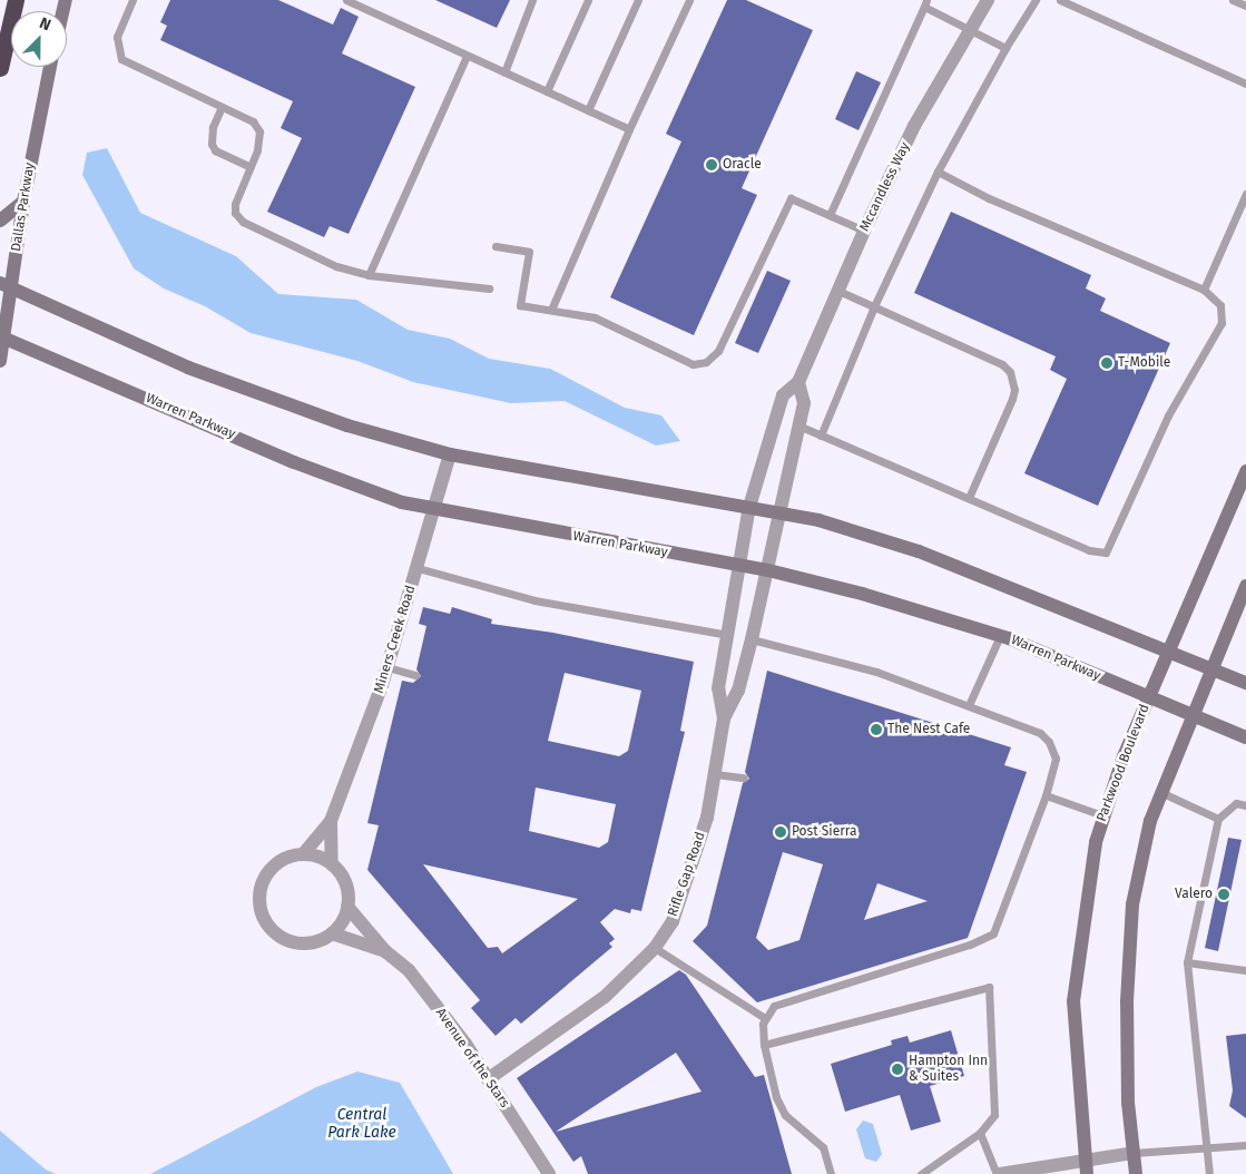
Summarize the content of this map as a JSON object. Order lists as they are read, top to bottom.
{
  "streets": {
    "main road": ["Dallas Parkway", "Warren Parkway", "Parkwood Boulevard"],
    "street": [
      "Mccandless Way",
      "Miners Creek Road",
      "Rifle Gap Road",
      "Avenue of the Stars"
    ]
  },
  "crossings": [
    ["Mccandless Way", "Rifle Gap Road"],
    ["Dallas Parkway", "Warren Parkway"],
    ["Warren Parkway", "Miners Creek Road"],
    ["Warren Parkway", "Parkwood Boulevard"],
    ["Warren Parkway", "Rifle Gap Road"],
    ["Miners Creek Road", "Avenue of the Stars"],
    ["Rifle Gap Road", "Avenue of the Stars"]
  ],
  "water": ["Central Park Lake"],
  "places": [
    "Oracle",
    "T-Mobile",
    "The Nest Cafe",
    "Post Sierra",
    "Valero",
    "Hampton Inn & Suites"
  ],
  "north": "top right"
}
